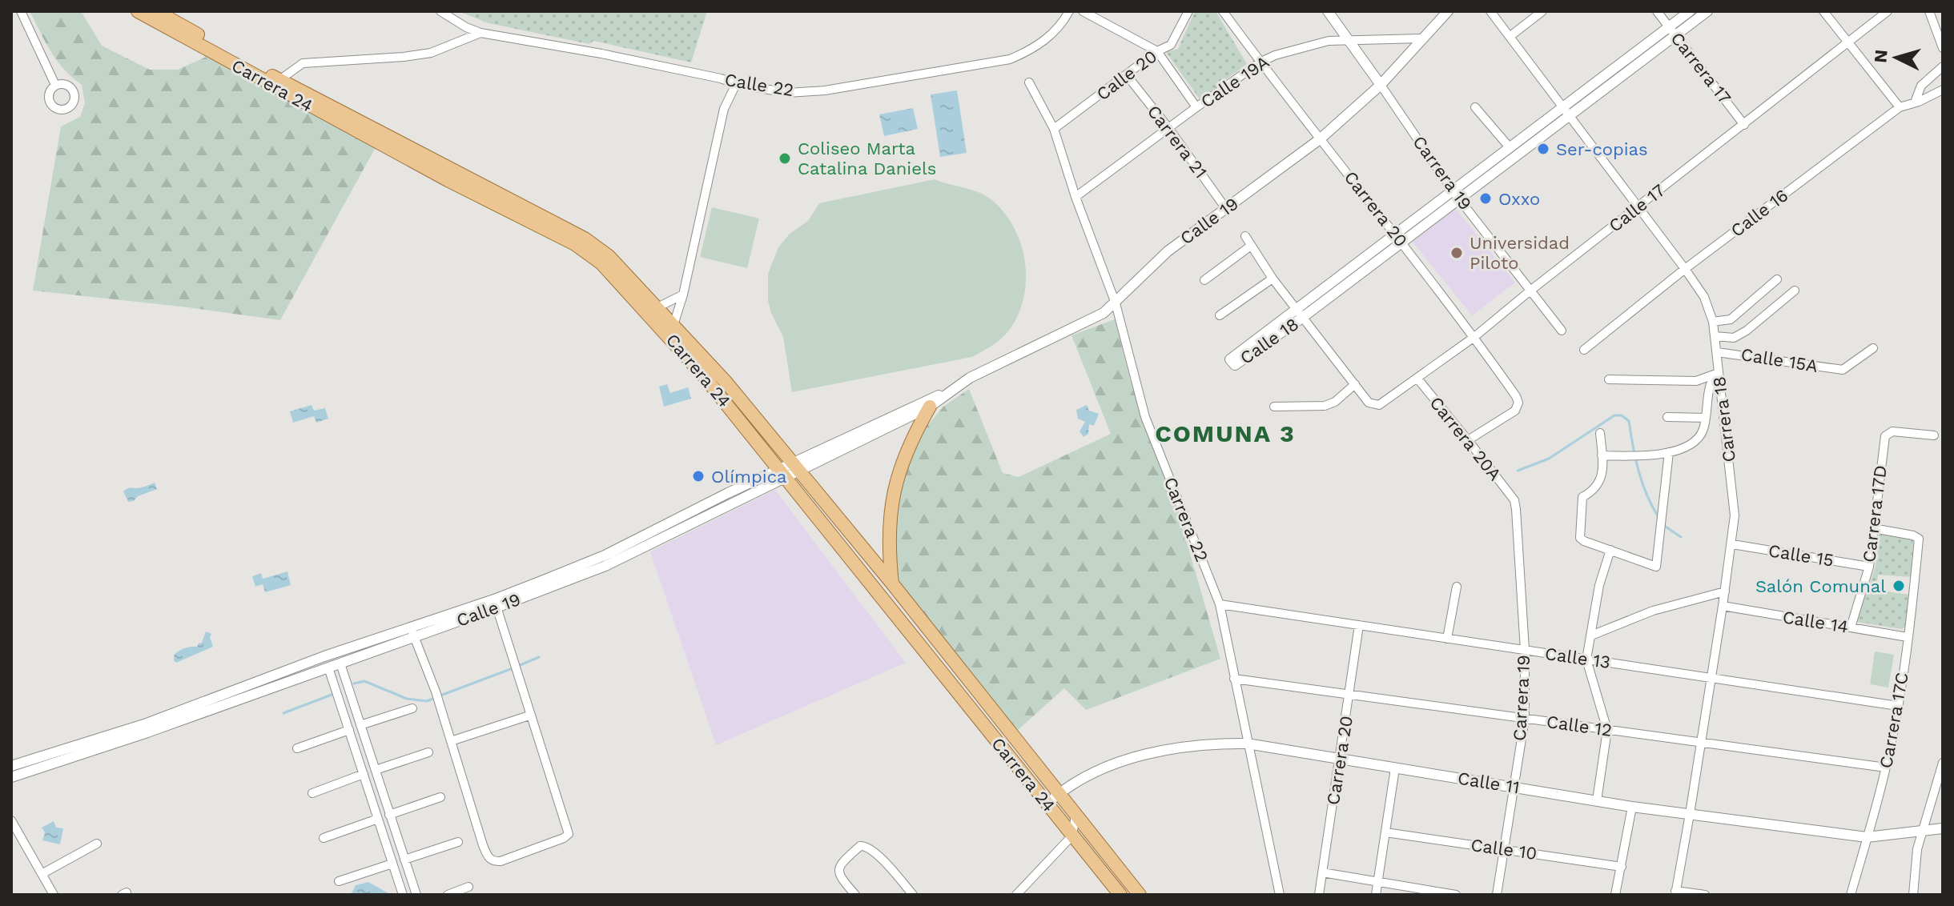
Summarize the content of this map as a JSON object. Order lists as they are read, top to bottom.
{
  "streets": {
    "main road": ["Carrera 24"],
    "street": [
      "Carrera 17",
      "Calle 20",
      "Calle 19A",
      "Calle 22",
      "Carrera 21",
      "Carrera 19",
      "Calle 17",
      "Carrera 20",
      "Calle 16",
      "Calle 19",
      "Calle 18",
      "Calle 15A",
      "Carrera 18",
      "Carrera 20A",
      "Carrera 17D",
      "Carrera 22",
      "Calle 15",
      "Calle 14",
      "Calle 13",
      "Carrera 17C",
      "Calle 12",
      "Calle 11",
      "Calle 10"
    ]
  },
  "crossings": [
    ["Carrera 17", "Calle 17"],
    ["Carrera 17", "Calle 18"],
    ["Calle 20", "Carrera 21"],
    ["Calle 20", "Carrera 22"],
    ["Calle 19A", "Carrera 21"],
    ["Calle 19A", "Carrera 19"],
    ["Calle 19A", "Carrera 20"],
    ["Calle 19A", "Calle 19"],
    ["Calle 19A", "Carrera 22"],
    ["Carrera 24", "Calle 19"],
    ["Carrera 24", "Calle 11"],
    ["Carrera 21", "Calle 19"],
    ["Carrera 19", "Calle 17"],
    ["Carrera 19", "Calle 19"],
    ["Carrera 19", "Calle 18"],
    ["Carrera 19", "Carrera 20A"],
    ["Carrera 19", "Calle 13"],
    ["Carrera 19", "Calle 12"],
    ["Carrera 19", "Calle 11"],
    ["Carrera 19", "Calle 10"],
    ["Calle 17", "Carrera 20"],
    ["Calle 17", "Carrera 18"],
    ["Calle 17", "Carrera 20A"],
    ["Carrera 20", "Calle 19"],
    ["Carrera 20", "Calle 18"],
    ["Carrera 20", "Carrera 20A"],
    ["Carrera 20", "Calle 13"],
    ["Carrera 20", "Calle 12"],
    ["Carrera 20", "Calle 11"],
    ["Calle 16", "Carrera 18"],
    ["Calle 19", "Carrera 22"],
    ["Calle 18", "Carrera 18"],
    ["Calle 15A", "Carrera 18"],
    ["Carrera 18", "Calle 15"],
    ["Carrera 18", "Calle 14"],
    ["Carrera 18", "Calle 13"],
    ["Carrera 18", "Calle 12"],
    ["Carrera 18", "Calle 11"],
    ["Carrera 17D", "Calle 15"],
    ["Carrera 17D", "Calle 14"],
    ["Carrera 17D", "Carrera 17C"],
    ["Carrera 22", "Calle 13"],
    ["Carrera 22", "Calle 12"],
    ["Carrera 22", "Calle 11"],
    ["Calle 14", "Carrera 17C"],
    ["Calle 13", "Carrera 17C"],
    ["Carrera 17C", "Calle 12"],
    ["Carrera 17C", "Calle 11"]
  ],
  "districts": ["COMUNA 3"],
  "places": [
    "Ser-copias",
    "Coliseo Marta Catalina Daniels",
    "Oxxo",
    "Universidad Piloto",
    "Olímpica",
    "Salón Comunal"
  ],
  "north": "left"
}
